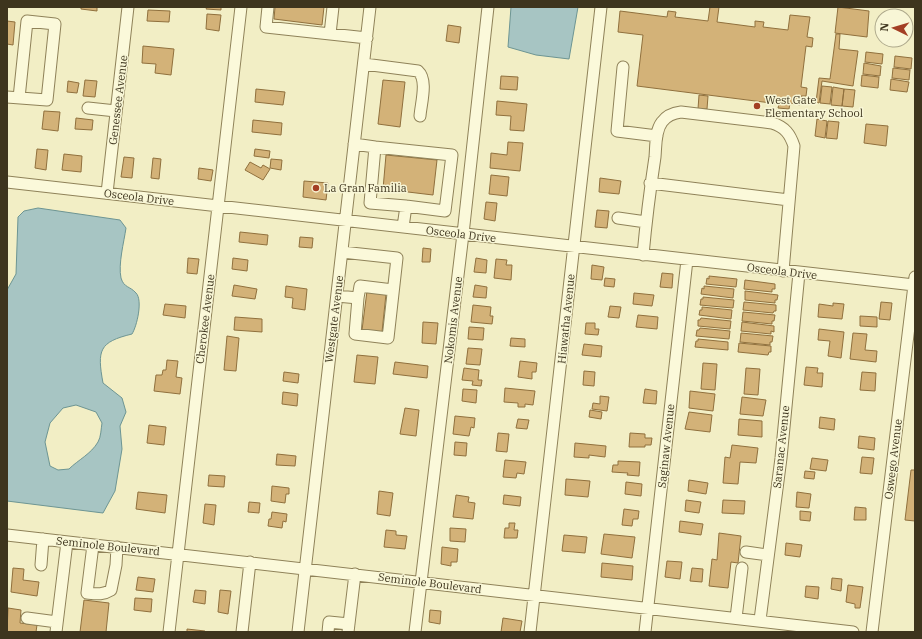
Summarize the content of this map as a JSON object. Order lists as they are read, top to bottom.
{
  "streets": {
    "street": [
      "Genessee Avenue",
      "Osceola Drive",
      "Cherokee Avenue",
      "Westgate Avenue",
      "Hiawatha Avenue",
      "Nokomis Avenue",
      "Saginaw Avenue",
      "Saranac Avenue",
      "Oswego Avenue",
      "Seminole Boulevard"
    ]
  },
  "crossings": [
    ["Genessee Avenue", "Osceola Drive"],
    ["Osceola Drive", "Cherokee Avenue"],
    ["Osceola Drive", "Westgate Avenue"],
    ["Osceola Drive", "Hiawatha Avenue"],
    ["Osceola Drive", "Nokomis Avenue"],
    ["Osceola Drive", "Saginaw Avenue"],
    ["Osceola Drive", "Saranac Avenue"],
    ["Osceola Drive", "Oswego Avenue"],
    ["Cherokee Avenue", "Seminole Boulevard"],
    ["Westgate Avenue", "Seminole Boulevard"],
    ["Hiawatha Avenue", "Seminole Boulevard"],
    ["Nokomis Avenue", "Seminole Boulevard"],
    ["Saginaw Avenue", "Seminole Boulevard"],
    ["Saranac Avenue", "Seminole Boulevard"]
  ],
  "places": ["West Gate Elementary School", "La Gran Familia"],
  "north": "left"
}
